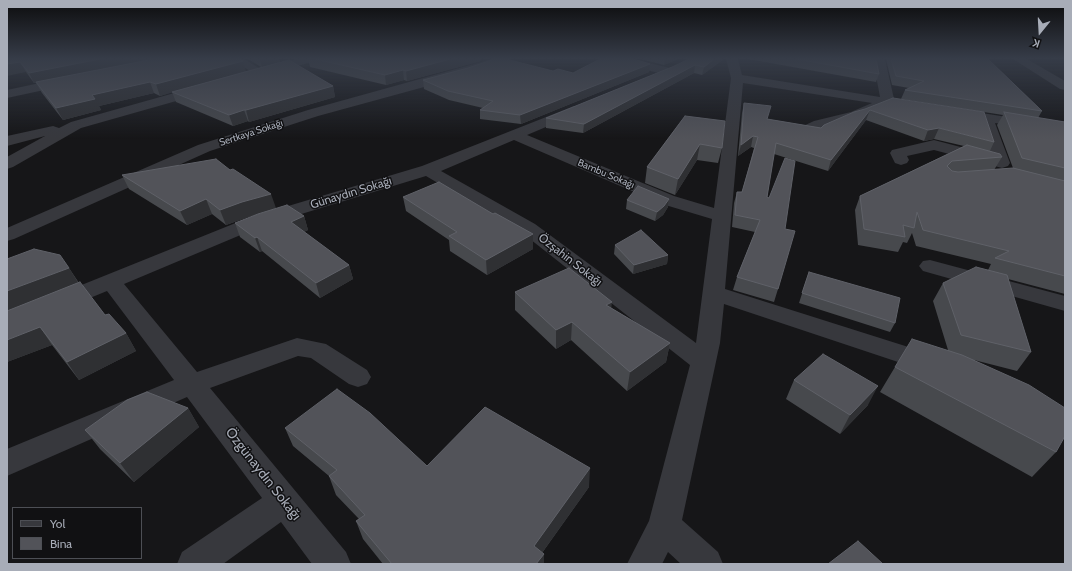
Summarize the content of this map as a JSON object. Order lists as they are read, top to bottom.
{
  "streets": {
    "street": [
      "Sertkaya Sokağı",
      "Bambu Sokağı",
      "Günaydın Sokağı",
      "Özşahin Sokağı",
      "Özgünaydın Sokağı"
    ]
  },
  "crossings": [
    ["Bambu Sokağı", "Günaydın Sokağı"],
    ["Günaydın Sokağı", "Özşahin Sokağı"],
    ["Günaydın Sokağı", "Özgünaydın Sokağı"]
  ],
  "legend": ["Yol", "Bina"],
  "north": "bottom"
}
